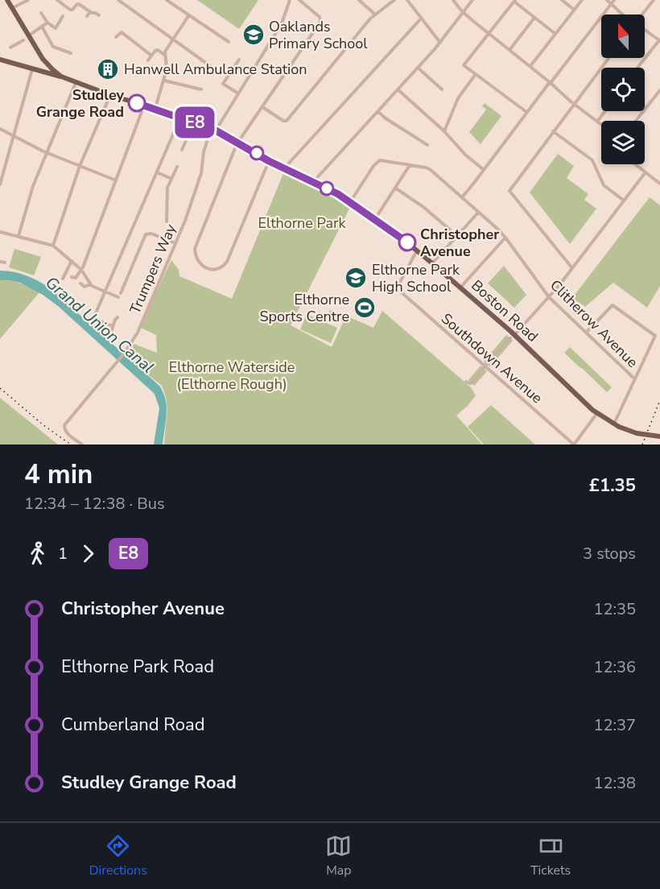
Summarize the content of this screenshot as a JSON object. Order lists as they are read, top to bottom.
{
  "streets": {
    "main road": ["Boston Road"],
    "street": ["Trumpers Way", "Clitherow Avenue", "Southdown Avenue"]
  },
  "crossings": [
    ["Trumpers Way", "Boston Road"],
    ["Boston Road", "Clitherow Avenue"],
    ["Boston Road", "Southdown Avenue"]
  ],
  "water": ["Grand Union Canal"],
  "parks": ["Elthorne Park", "Elthorne Waterside (Elthorne Rough)"],
  "places": {
    "school or university": ["Oaklands Primary School", "Elthorne Park High School"],
    "building": ["Hanwell Ambulance Station"],
    "other": ["Studley Grange Road", "Christopher Avenue"],
    "sports": ["Elthorne Sports Centre"]
  },
  "lines": ["bus line E8"],
  "north": "top",
  "page": {
    "on_map": "E8",
    "heading": ["4 min", "12:34 – 12:38 · Bus", "£1.35"],
    "legs": ["1", "E8", "3 stops"],
    "list": [
      {
        "name": "Christopher Avenue",
        "value": "12:35"
      },
      {
        "name": "Elthorne Park Road",
        "value": "12:36"
      },
      {
        "name": "Cumberland Road",
        "value": "12:37"
      },
      {
        "name": "Studley Grange Road",
        "value": "12:38"
      }
    ],
    "tabs": ["Directions", "Map", "Tickets"]
  }
}
